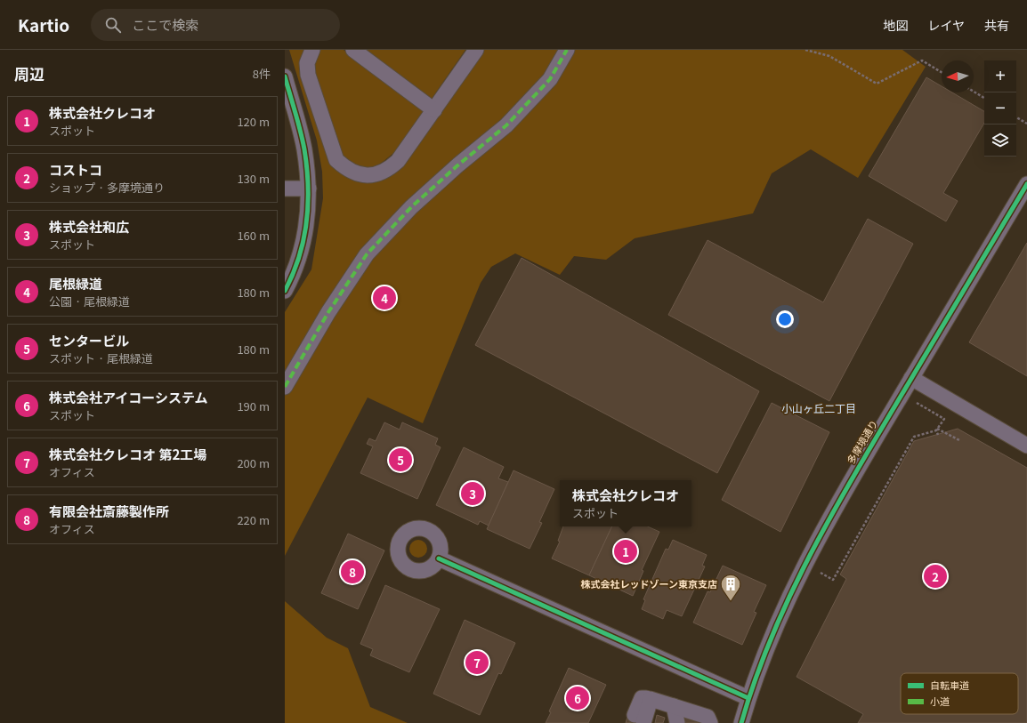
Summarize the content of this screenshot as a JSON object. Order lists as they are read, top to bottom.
{
  "streets": {
    "street": ["多摩境通り"]
  },
  "districts": ["小山ヶ丘二丁目"],
  "places": {
    "building": ["株式会社レッドゾーン東京支店"]
  },
  "legend": ["自転車道", "小道"],
  "north": "left",
  "page": {
    "header": "Kartio",
    "search": "ここで検索",
    "nav": ["地図", "レイヤ", "共有"],
    "heading": ["周辺", "8件"],
    "map_buttons": ["+", "−"],
    "list": [
      {
        "mark": "1",
        "name": "株式会社クレコオ",
        "note": "スポット",
        "value": "120 m"
      },
      {
        "mark": "2",
        "name": "コストコ",
        "note": "ショップ · 多摩境通り",
        "value": "130 m"
      },
      {
        "mark": "3",
        "name": "株式会社和広",
        "note": "スポット",
        "value": "160 m"
      },
      {
        "mark": "4",
        "name": "尾根緑道",
        "note": "公園 · 尾根緑道",
        "value": "180 m"
      },
      {
        "mark": "5",
        "name": "センタービル",
        "note": "スポット · 尾根緑道",
        "value": "180 m"
      },
      {
        "mark": "6",
        "name": "株式会社アイコーシステム",
        "note": "スポット",
        "value": "190 m"
      },
      {
        "mark": "7",
        "name": "株式会社クレコオ 第2工場",
        "note": "オフィス",
        "value": "200 m"
      },
      {
        "mark": "8",
        "name": "有限会社斎藤製作所",
        "note": "オフィス",
        "value": "220 m"
      }
    ],
    "pins": [
      "4",
      "5",
      "3",
      "1",
      "8",
      "2",
      "7",
      "6"
    ],
    "popup": ["株式会社クレコオ", "スポット"]
  }
}
